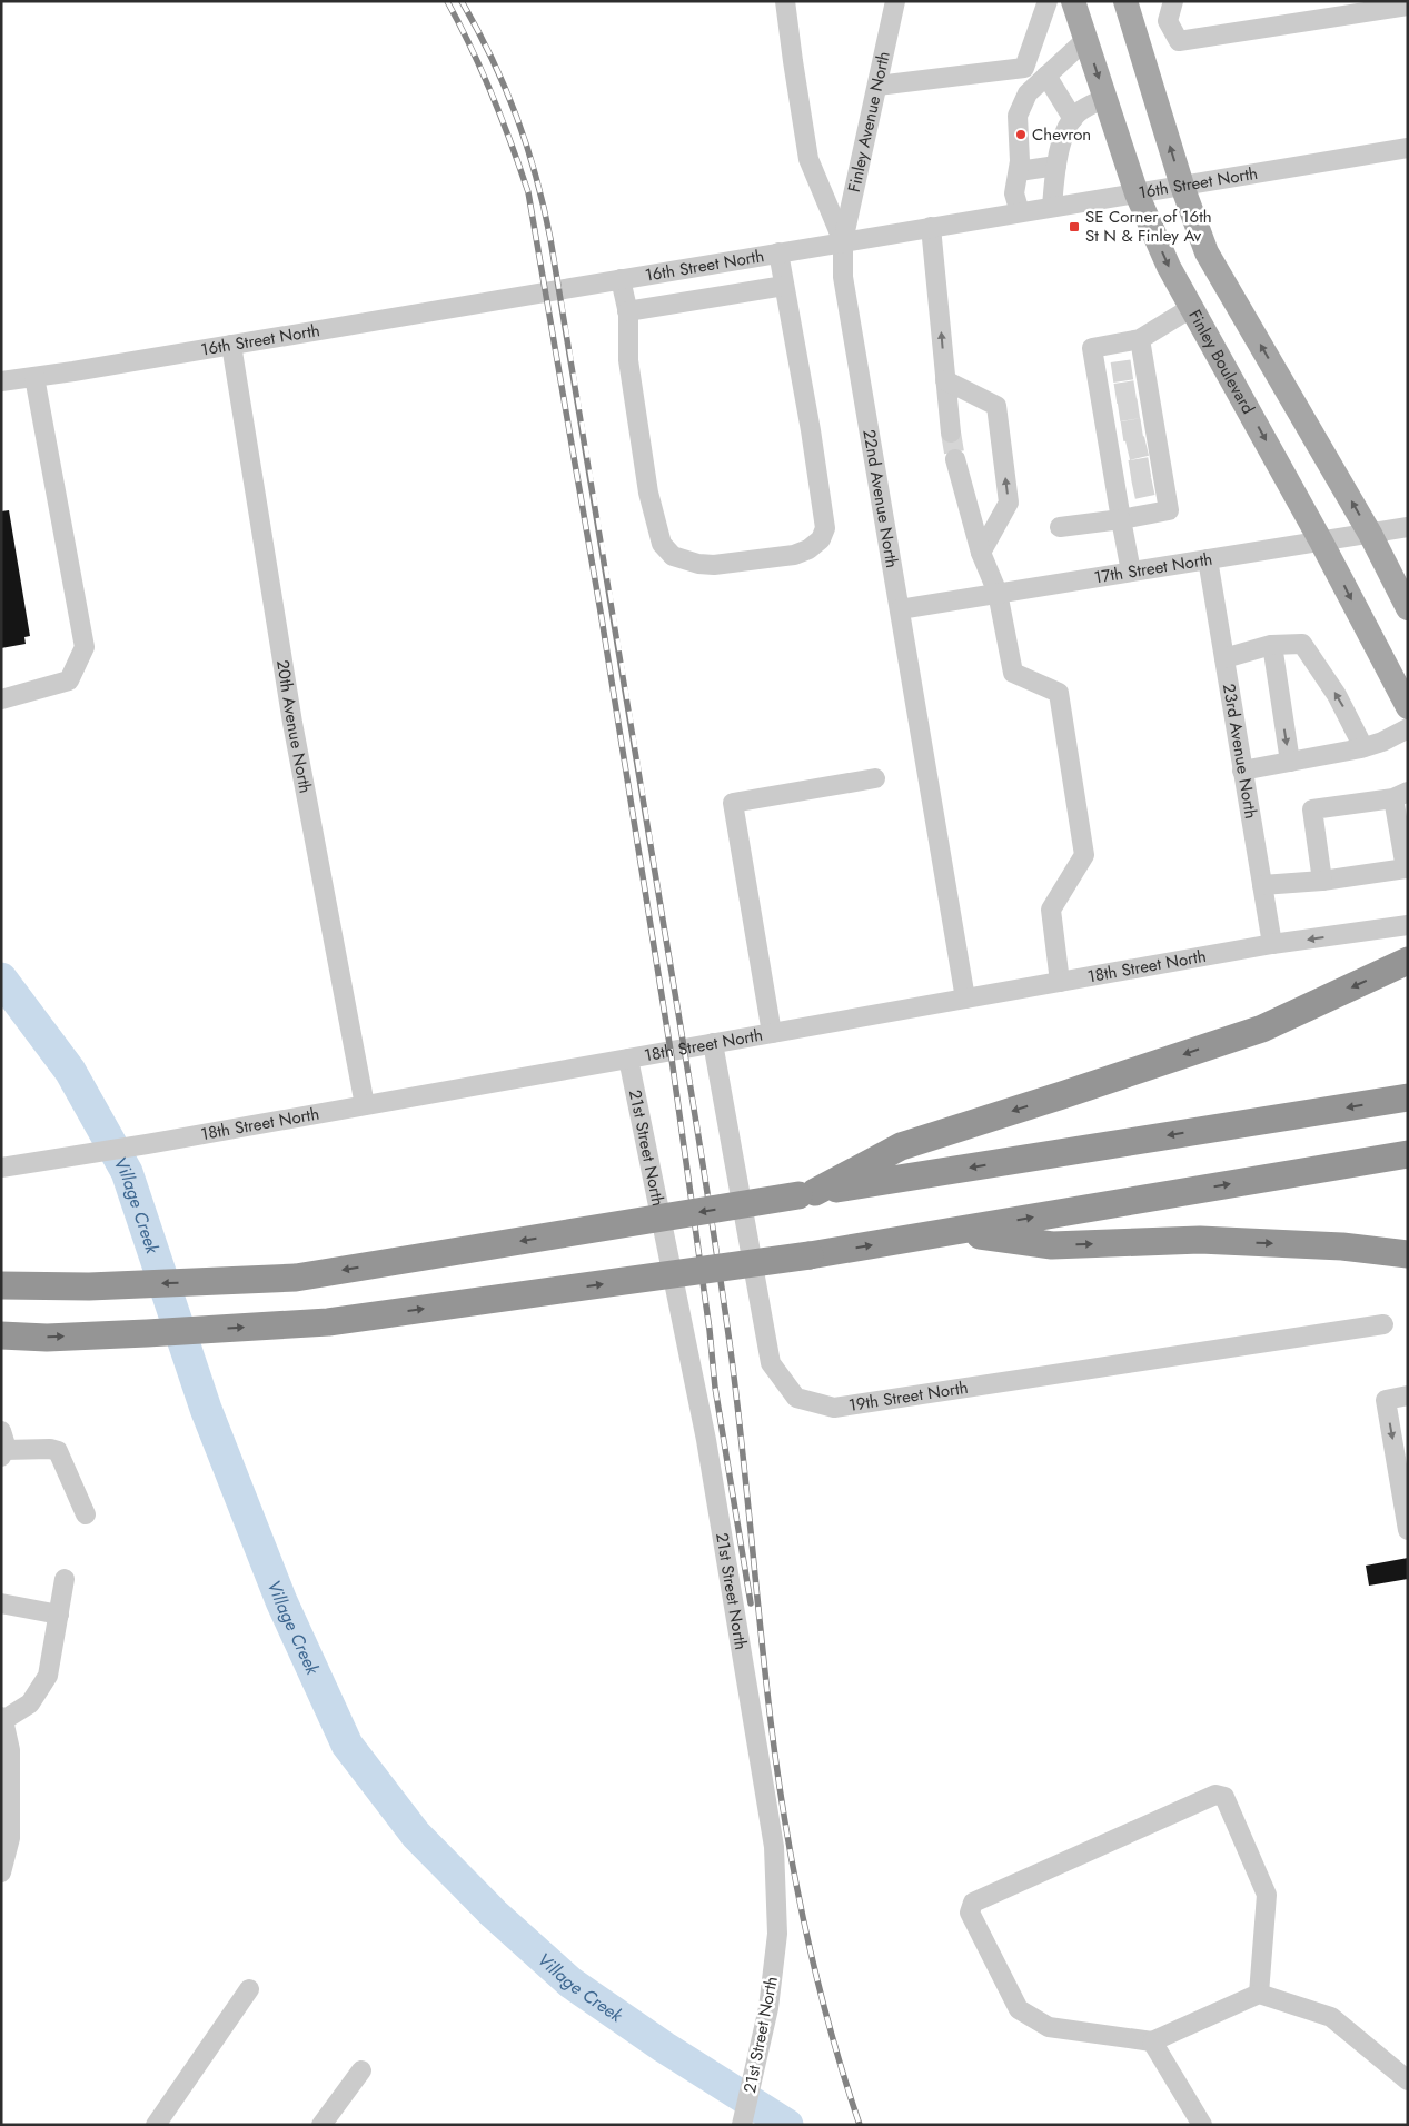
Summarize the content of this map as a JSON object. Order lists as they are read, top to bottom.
{
  "streets": {
    "main road": ["Finley Boulevard"],
    "street": [
      "Finley Avenue North",
      "16th Street North",
      "22nd Avenue North",
      "17th Street North",
      "20th Avenue North",
      "23rd Avenue North",
      "18th Street North",
      "21st Street North",
      "19th Street North"
    ]
  },
  "crossings": [
    ["Finley Avenue North", "16th Street North"],
    ["Finley Avenue North", "22nd Avenue North"],
    ["16th Street North", "Finley Boulevard"],
    ["16th Street North", "22nd Avenue North"],
    ["16th Street North", "20th Avenue North"],
    ["Finley Boulevard", "17th Street North"],
    ["22nd Avenue North", "17th Street North"],
    ["22nd Avenue North", "18th Street North"],
    ["17th Street North", "23rd Avenue North"],
    ["20th Avenue North", "18th Street North"],
    ["23rd Avenue North", "18th Street North"],
    ["18th Street North", "21st Street North"],
    ["18th Street North", "19th Street North"]
  ],
  "water": ["Village Creek"],
  "places": {
    "other": ["Chevron"],
    "transit": ["SE Corner of 16th St N & Finley Av"]
  }
}
